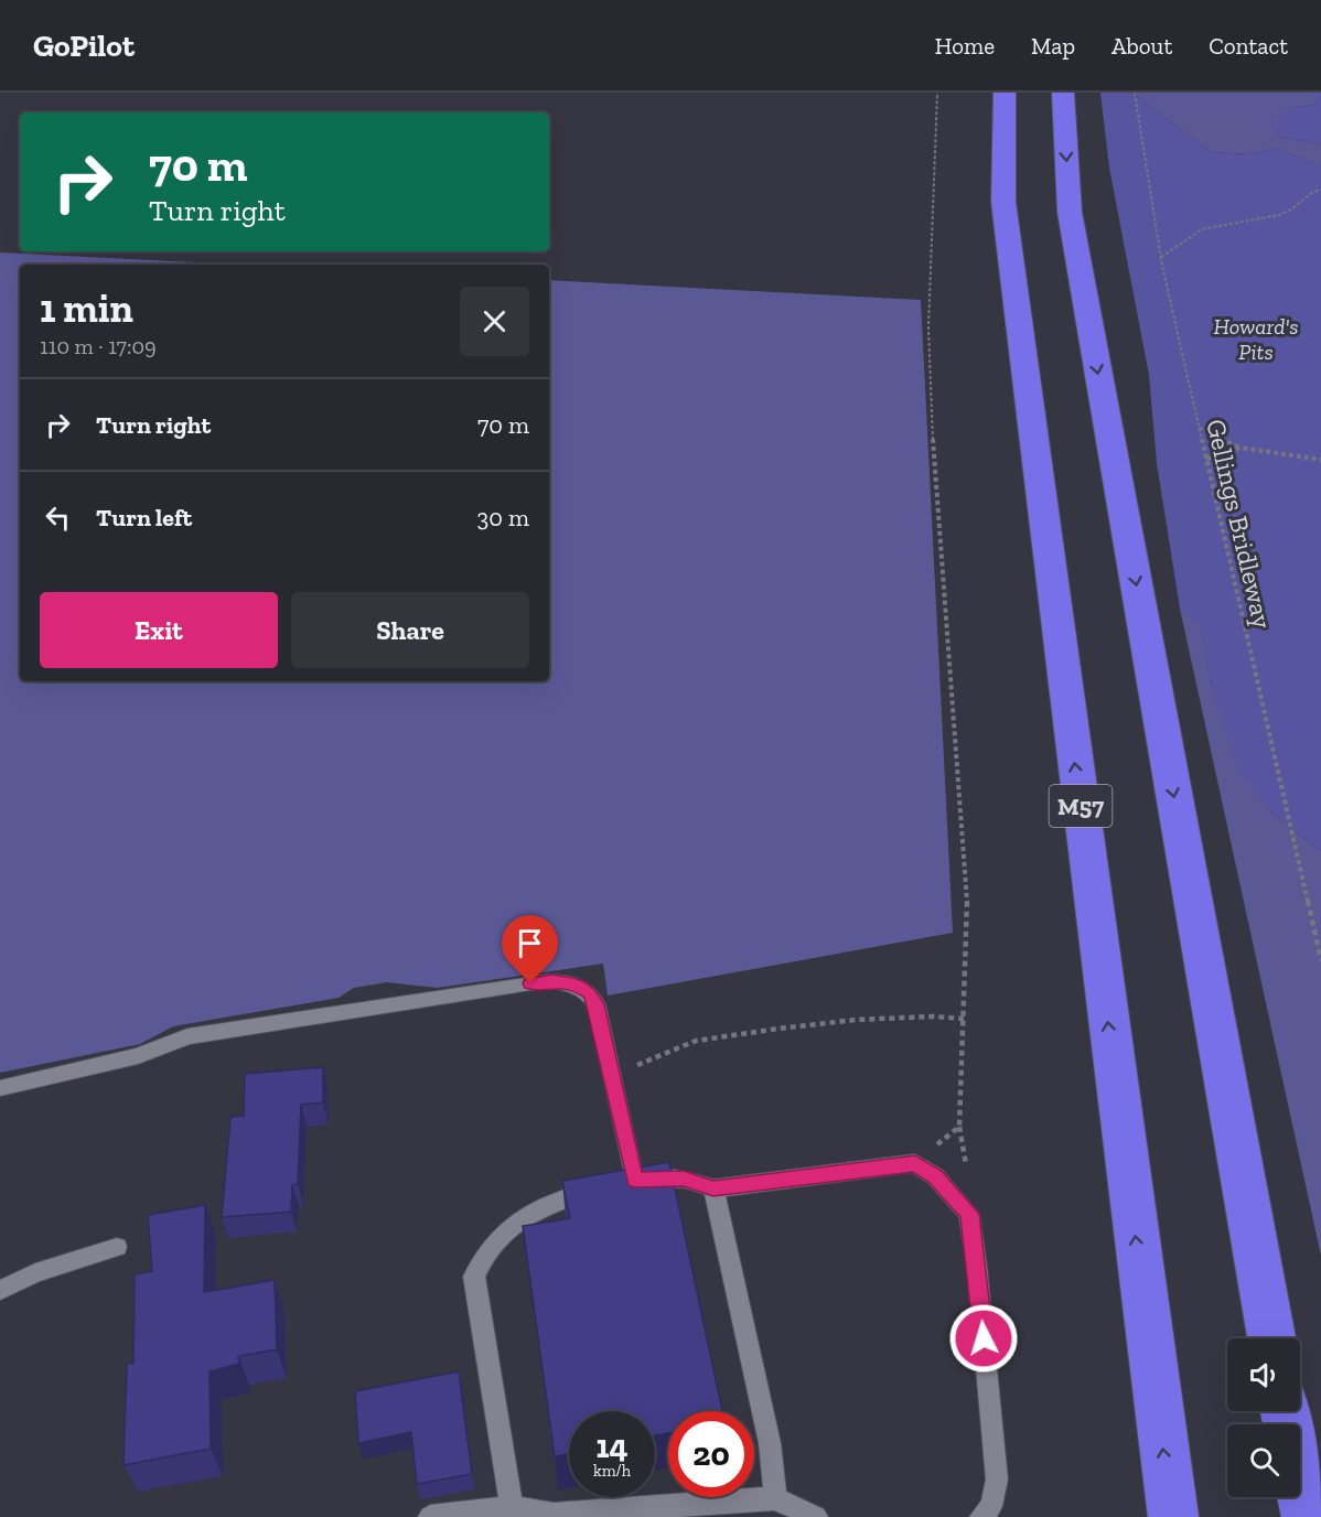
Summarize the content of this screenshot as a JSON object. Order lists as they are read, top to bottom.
{
  "streets": {
    "highway": ["M57"],
    "path": ["Gellings Bridleway"]
  },
  "parks": ["Howard's Pits"],
  "page": {
    "header": "GoPilot",
    "nav": [
      "Home",
      "Map",
      "About",
      "Contact"
    ],
    "turn": ["70 m", "Turn right"],
    "heading": ["1 min", "110 m · 17:09"],
    "list": [
      {
        "name": "Turn right",
        "value": "70 m"
      },
      {
        "name": "Turn left",
        "value": "30 m"
      }
    ],
    "buttons": ["Exit", "Share"],
    "speed": "14 km/h",
    "limit": "20"
  }
}
